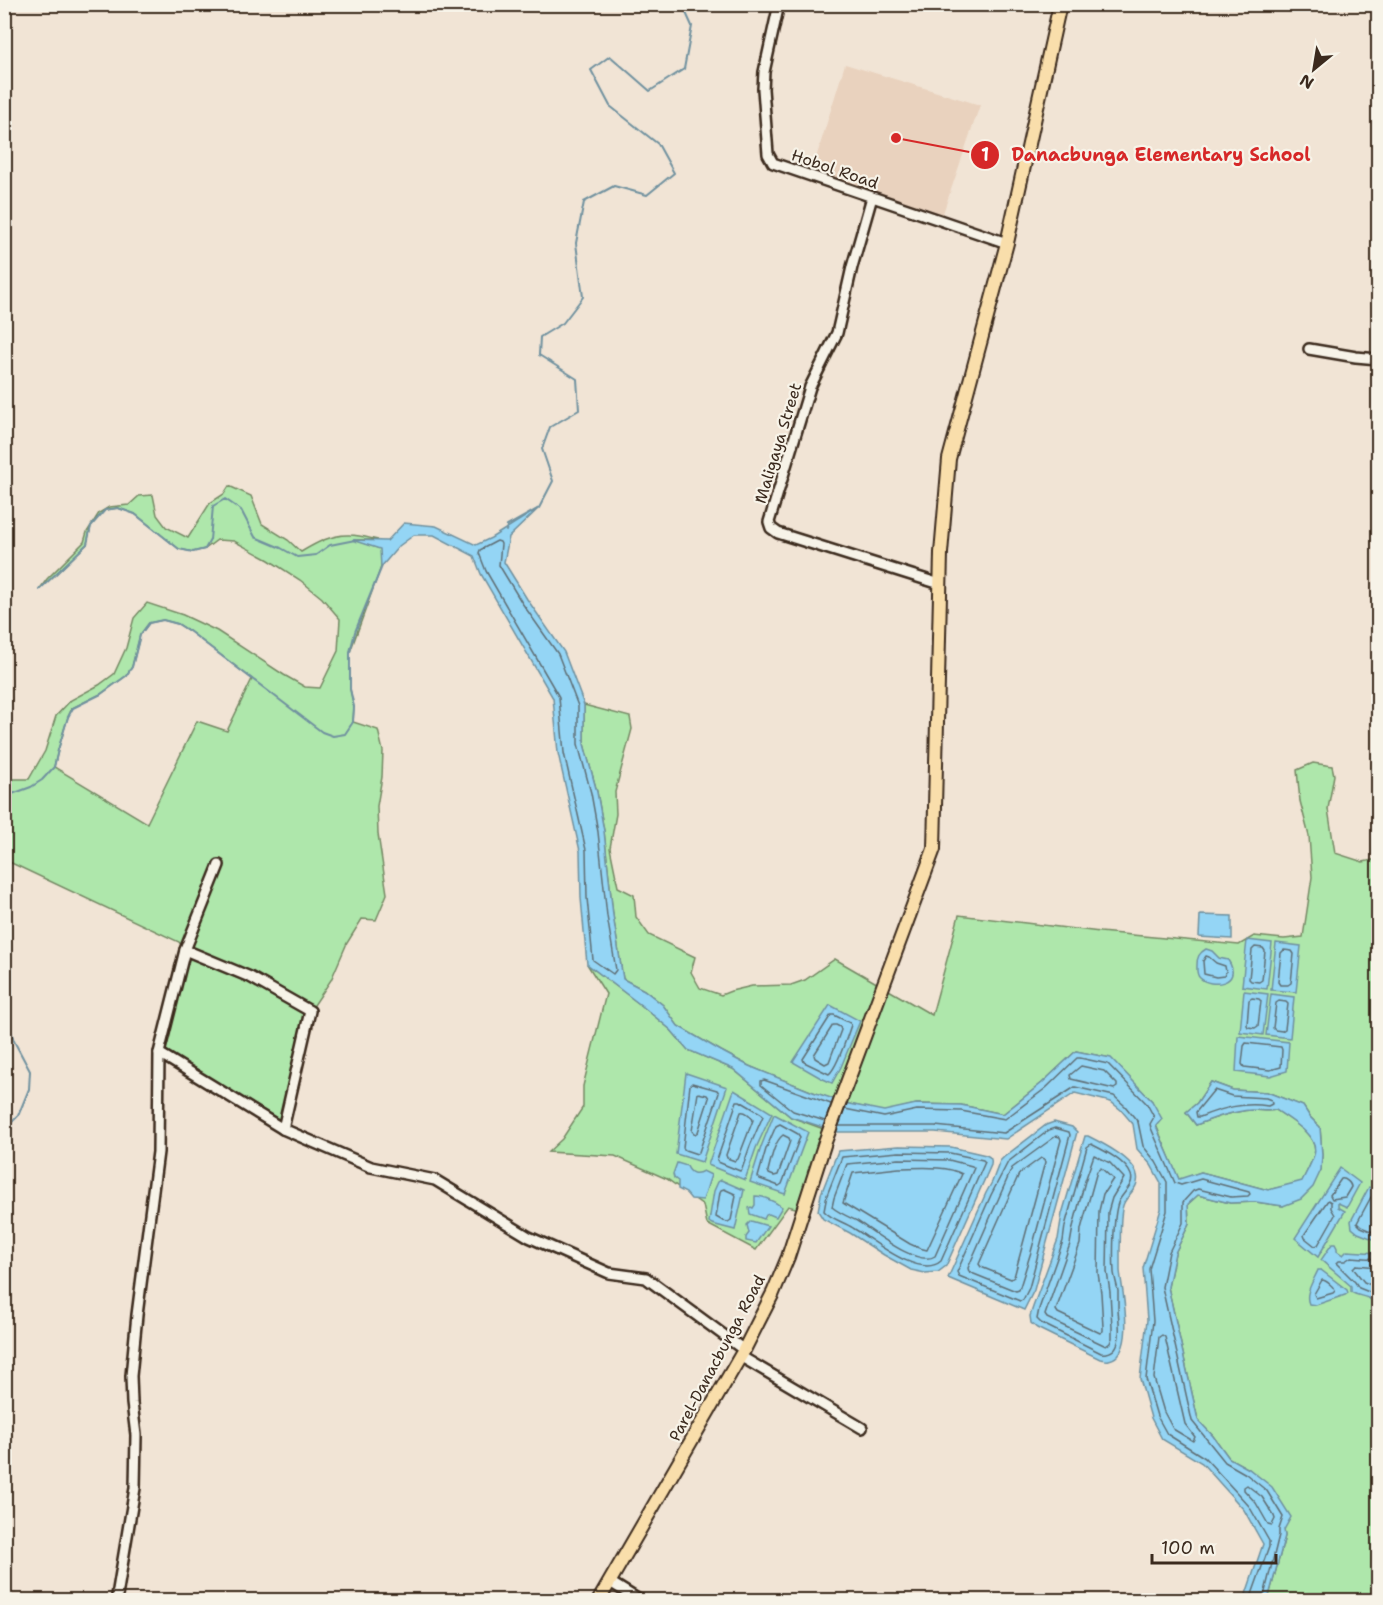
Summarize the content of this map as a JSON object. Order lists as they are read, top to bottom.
{
  "streets": {
    "main road": ["Parel-Danacbunga Road"],
    "street": ["Hobol Road", "Maligaya Street"]
  },
  "crossings": [
    ["Hobol Road", "Maligaya Street"],
    ["Hobol Road", "Parel-Danacbunga Road"],
    ["Maligaya Street", "Parel-Danacbunga Road"]
  ],
  "places": ["Danacbunga Elementary School"],
  "scale_bar": "100 m",
  "north": "bottom left"
}
